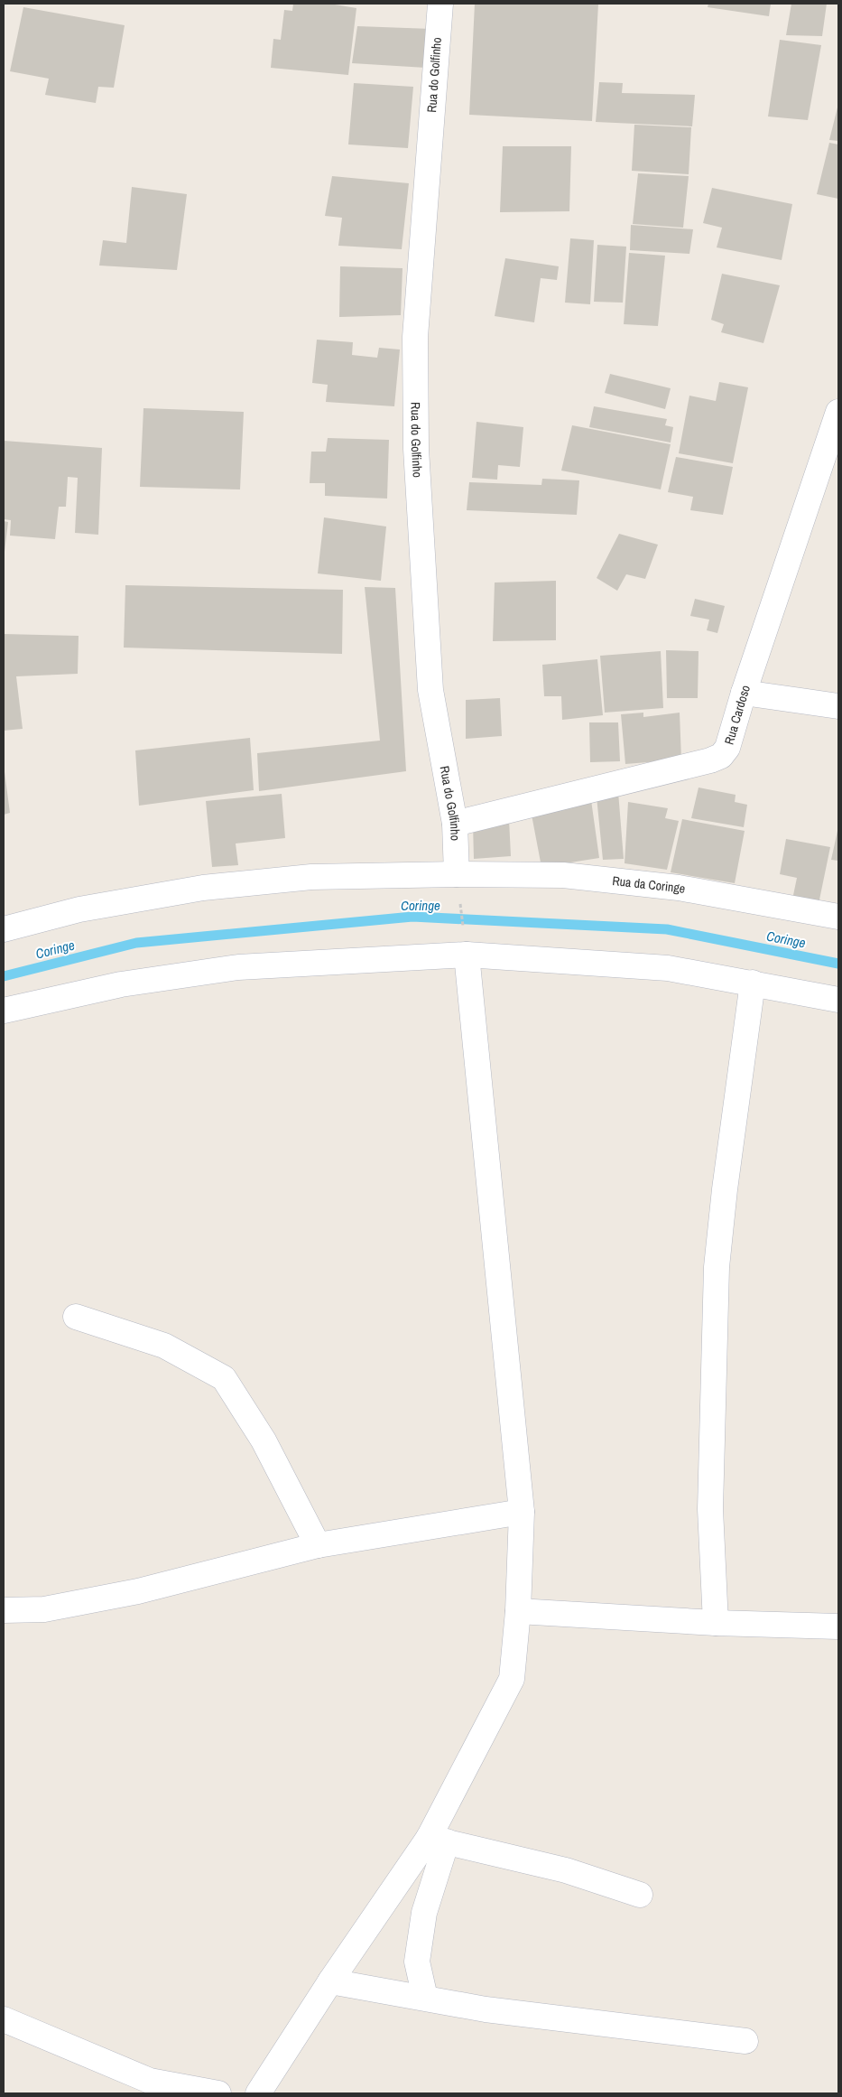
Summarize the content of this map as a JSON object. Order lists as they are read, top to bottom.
{
  "streets": {
    "street": ["Rua do Golfinho", "Rua Cardoso", "Rua da Coringe"]
  },
  "crossings": [
    ["Rua do Golfinho", "Rua Cardoso"],
    ["Rua do Golfinho", "Rua da Coringe"]
  ],
  "water": ["Coringe"]
}
